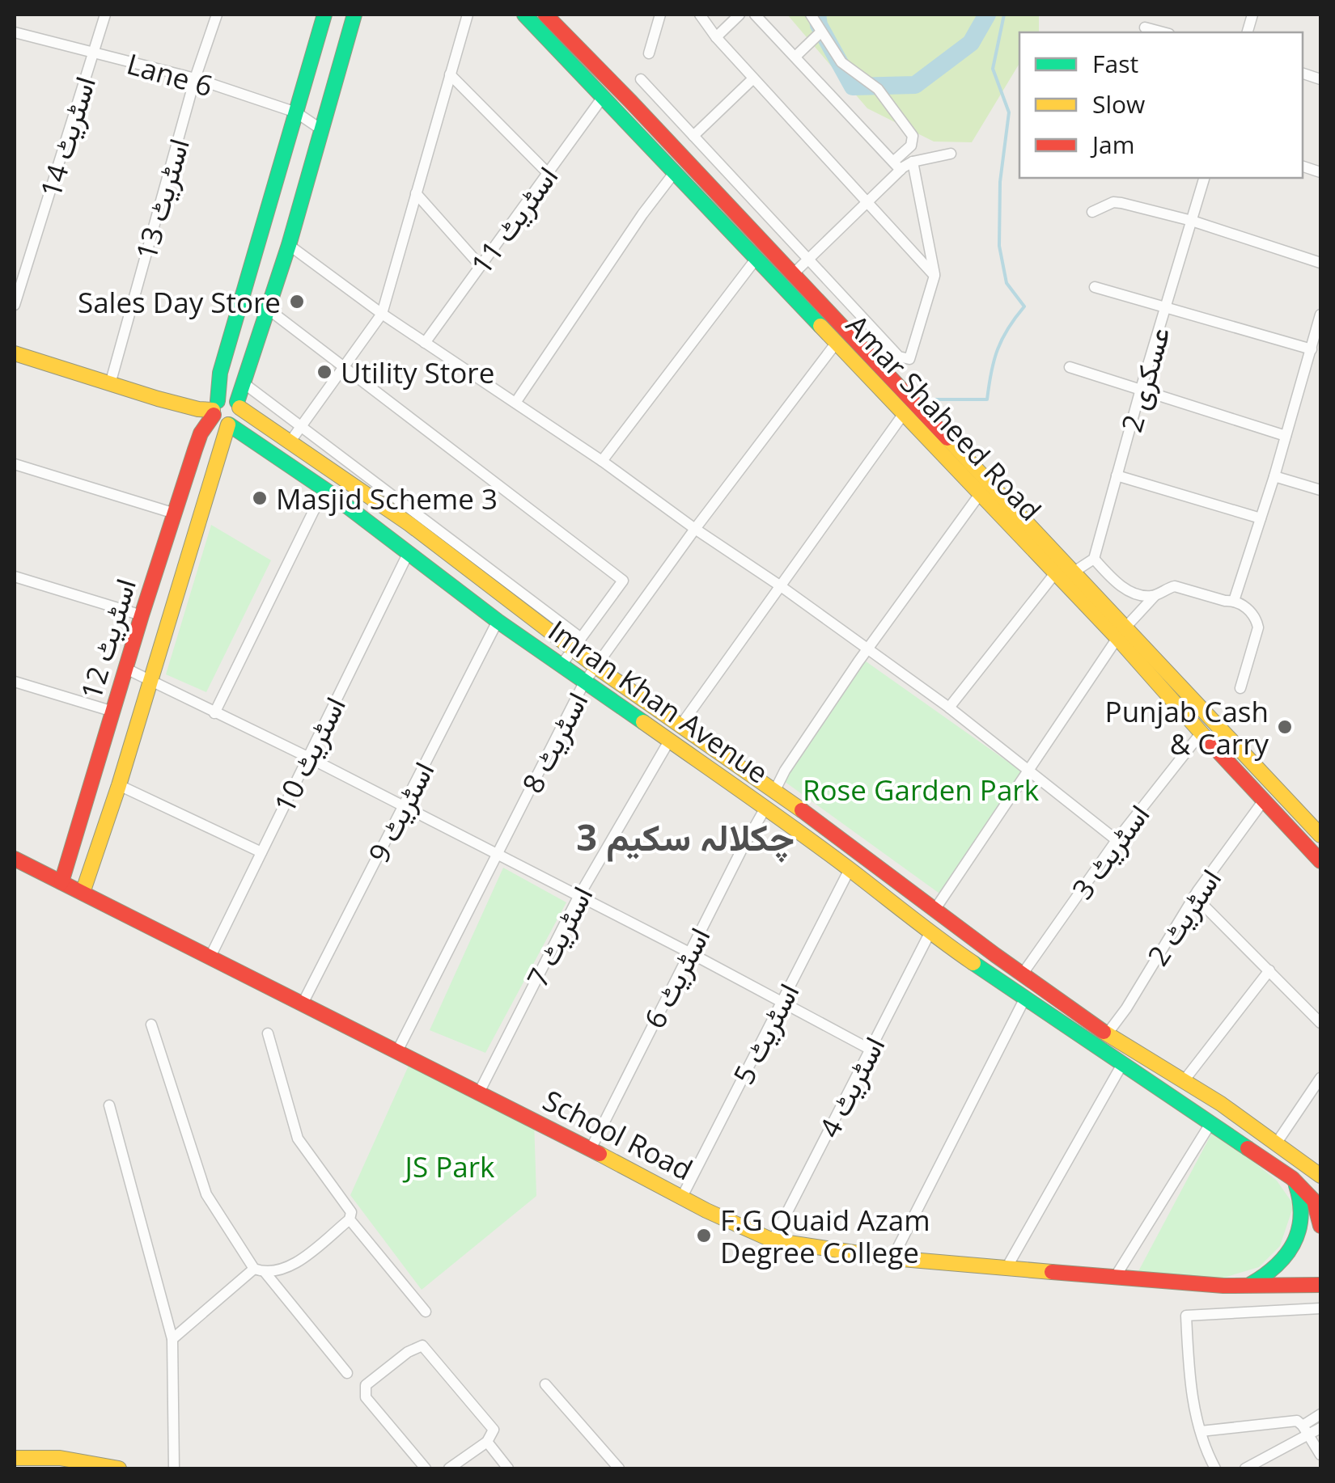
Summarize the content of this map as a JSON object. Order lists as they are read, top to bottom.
{
  "streets": {
    "main road": [
      "Amar Shaheed Road",
      "اسٹریٹ 12",
      "Imran Khan Avenue",
      "School Road"
    ],
    "street": [
      "Lane 6",
      "اسٹریٹ 14",
      "اسٹریٹ 13",
      "اسٹریٹ 11",
      "عسکری 2",
      "اسٹریٹ 8",
      "اسٹریٹ 10",
      "اسٹریٹ 9",
      "اسٹریٹ 3",
      "اسٹریٹ 2",
      "اسٹریٹ 7",
      "اسٹریٹ 6",
      "اسٹریٹ 5",
      "اسٹریٹ 4"
    ]
  },
  "crossings": [
    ["Lane 6", "اسٹریٹ 14"],
    ["Lane 6", "اسٹریٹ 13"],
    ["Lane 6", "اسٹریٹ 12"],
    ["اسٹریٹ 11", "Amar Shaheed Road"],
    ["Amar Shaheed Road", "اسٹریٹ 8"],
    ["Amar Shaheed Road", "اسٹریٹ 3"],
    ["Amar Shaheed Road", "اسٹریٹ 2"],
    ["اسٹریٹ 12", "Imran Khan Avenue"],
    ["اسٹریٹ 12", "School Road"],
    ["Imran Khan Avenue", "اسٹریٹ 8"],
    ["Imran Khan Avenue", "اسٹریٹ 10"],
    ["Imran Khan Avenue", "اسٹریٹ 9"],
    ["Imran Khan Avenue", "اسٹریٹ 3"],
    ["Imran Khan Avenue", "اسٹریٹ 2"],
    ["Imran Khan Avenue", "اسٹریٹ 7"],
    ["Imran Khan Avenue", "اسٹریٹ 6"],
    ["Imran Khan Avenue", "اسٹریٹ 5"],
    ["Imran Khan Avenue", "اسٹریٹ 4"],
    ["اسٹریٹ 8", "School Road"],
    ["اسٹریٹ 10", "School Road"],
    ["اسٹریٹ 9", "School Road"],
    ["اسٹریٹ 7", "School Road"],
    ["اسٹریٹ 6", "School Road"],
    ["اسٹریٹ 5", "School Road"],
    ["اسٹریٹ 4", "School Road"]
  ],
  "districts": ["چکلالہ سکیم 3"],
  "parks": ["Rose Garden Park", "JS Park"],
  "places": [
    "Sales Day Store",
    "Utility Store",
    "Masjid Scheme 3",
    "Punjab Cash & Carry",
    "F.G Quaid Azam Degree College"
  ],
  "legend": ["Fast", "Slow", "Jam"]
}
